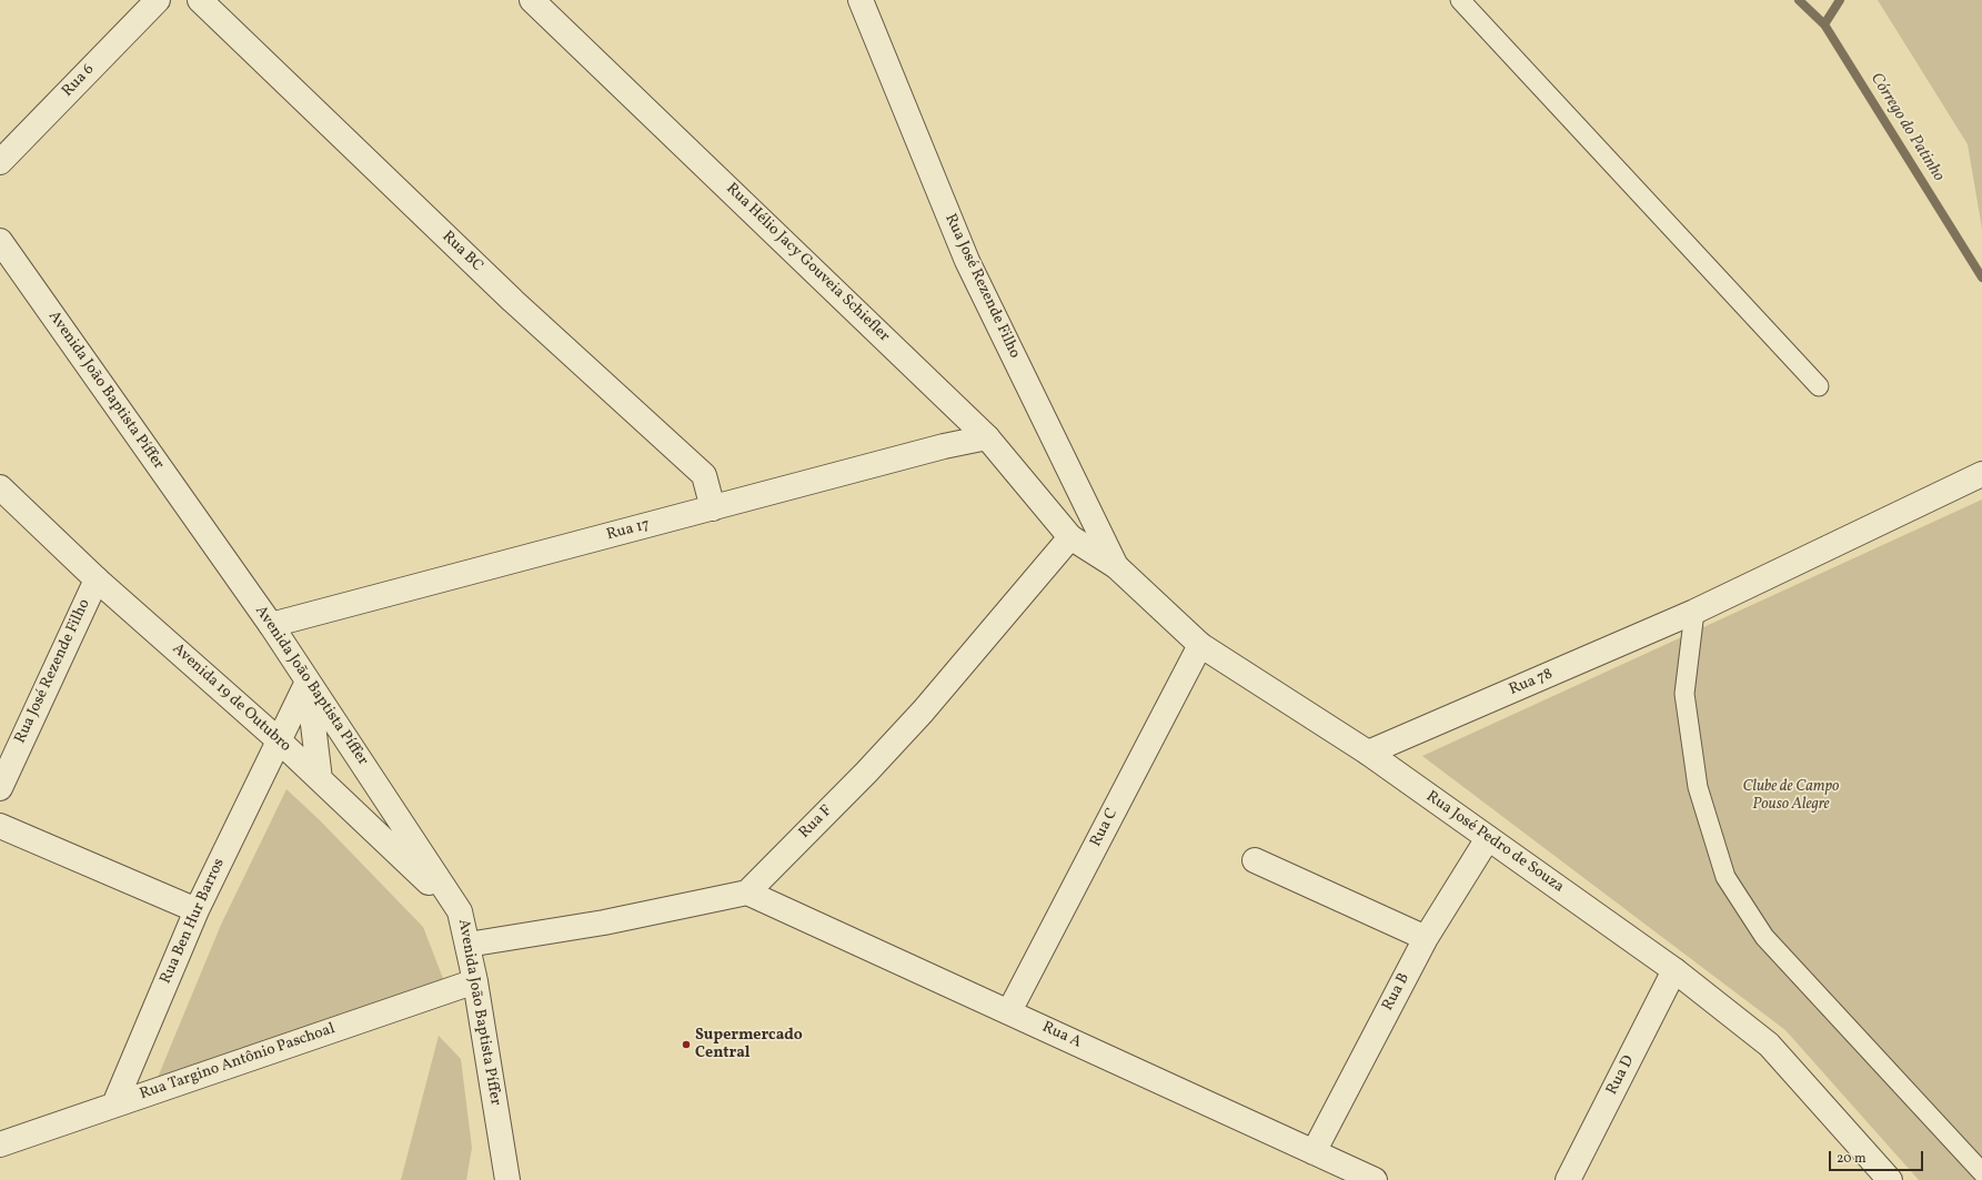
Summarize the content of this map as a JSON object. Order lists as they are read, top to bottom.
{
  "streets": {
    "street": [
      "Rua 6",
      "Rua BC",
      "Rua Hélio Jacy Gouveia Schiefler",
      "Rua José Rezende Filho",
      "Avenida João Baptista Píffer",
      "Rua 17",
      "Rua 78",
      "Avenida 19 de Outubro",
      "Rua F",
      "Rua C",
      "Rua José Pedro de Souza",
      "Rua Ben Hur Barros",
      "Rua B",
      "Rua A",
      "Rua Targino Antônio Paschoal",
      "Rua D"
    ]
  },
  "crossings": [
    ["Rua BC", "Rua 17"],
    ["Rua Hélio Jacy Gouveia Schiefler", "Rua 17"],
    ["Rua Hélio Jacy Gouveia Schiefler", "Rua F"],
    ["Rua Hélio Jacy Gouveia Schiefler", "Rua José Pedro de Souza"],
    ["Rua José Rezende Filho", "Avenida 19 de Outubro"],
    ["Rua José Rezende Filho", "Rua José Pedro de Souza"],
    ["Avenida João Baptista Píffer", "Rua 17"],
    ["Avenida João Baptista Píffer", "Avenida 19 de Outubro"],
    ["Avenida João Baptista Píffer", "Rua Ben Hur Barros"],
    ["Avenida João Baptista Píffer", "Rua Targino Antônio Paschoal"],
    ["Rua 78", "Rua José Pedro de Souza"],
    ["Avenida 19 de Outubro", "Rua Ben Hur Barros"],
    ["Rua F", "Rua José Pedro de Souza"],
    ["Rua F", "Rua A"],
    ["Rua C", "Rua José Pedro de Souza"],
    ["Rua C", "Rua A"],
    ["Rua José Pedro de Souza", "Rua B"],
    ["Rua José Pedro de Souza", "Rua D"],
    ["Rua Ben Hur Barros", "Rua Targino Antônio Paschoal"],
    ["Rua B", "Rua A"]
  ],
  "water": ["Córrego do Patinho"],
  "parks": ["Clube de Campo Pouso Alegre"],
  "places": ["Supermercado Central"],
  "scale_bar": "20 m"
}
